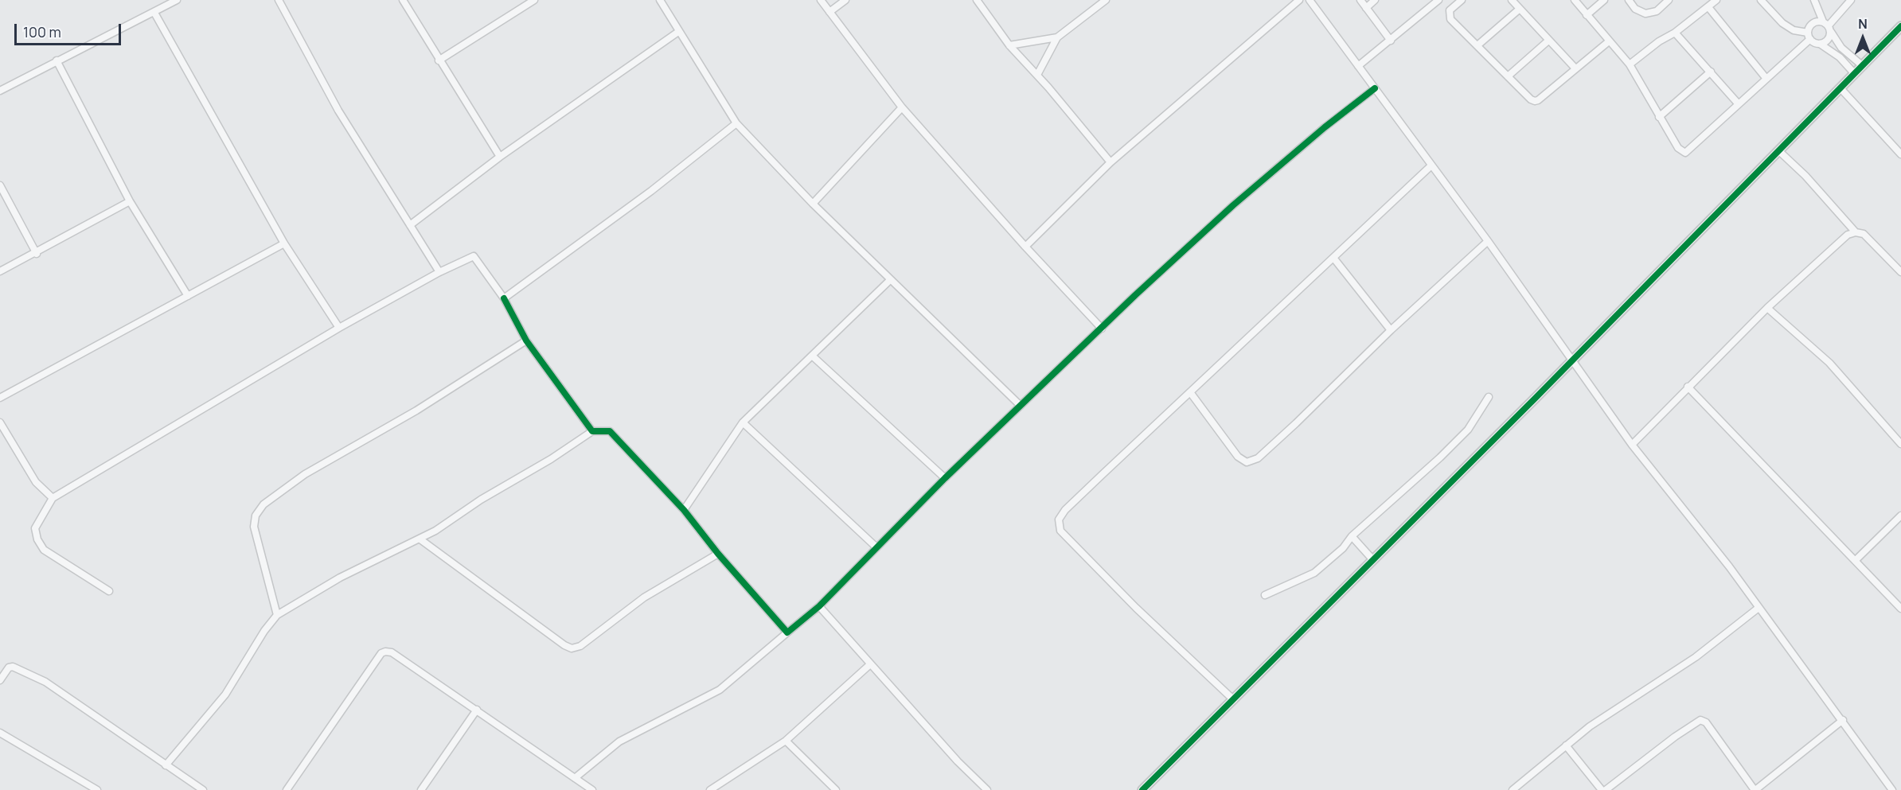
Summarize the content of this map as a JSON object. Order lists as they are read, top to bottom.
{
  "scale_bar": "100 m",
  "north": "top"
}
